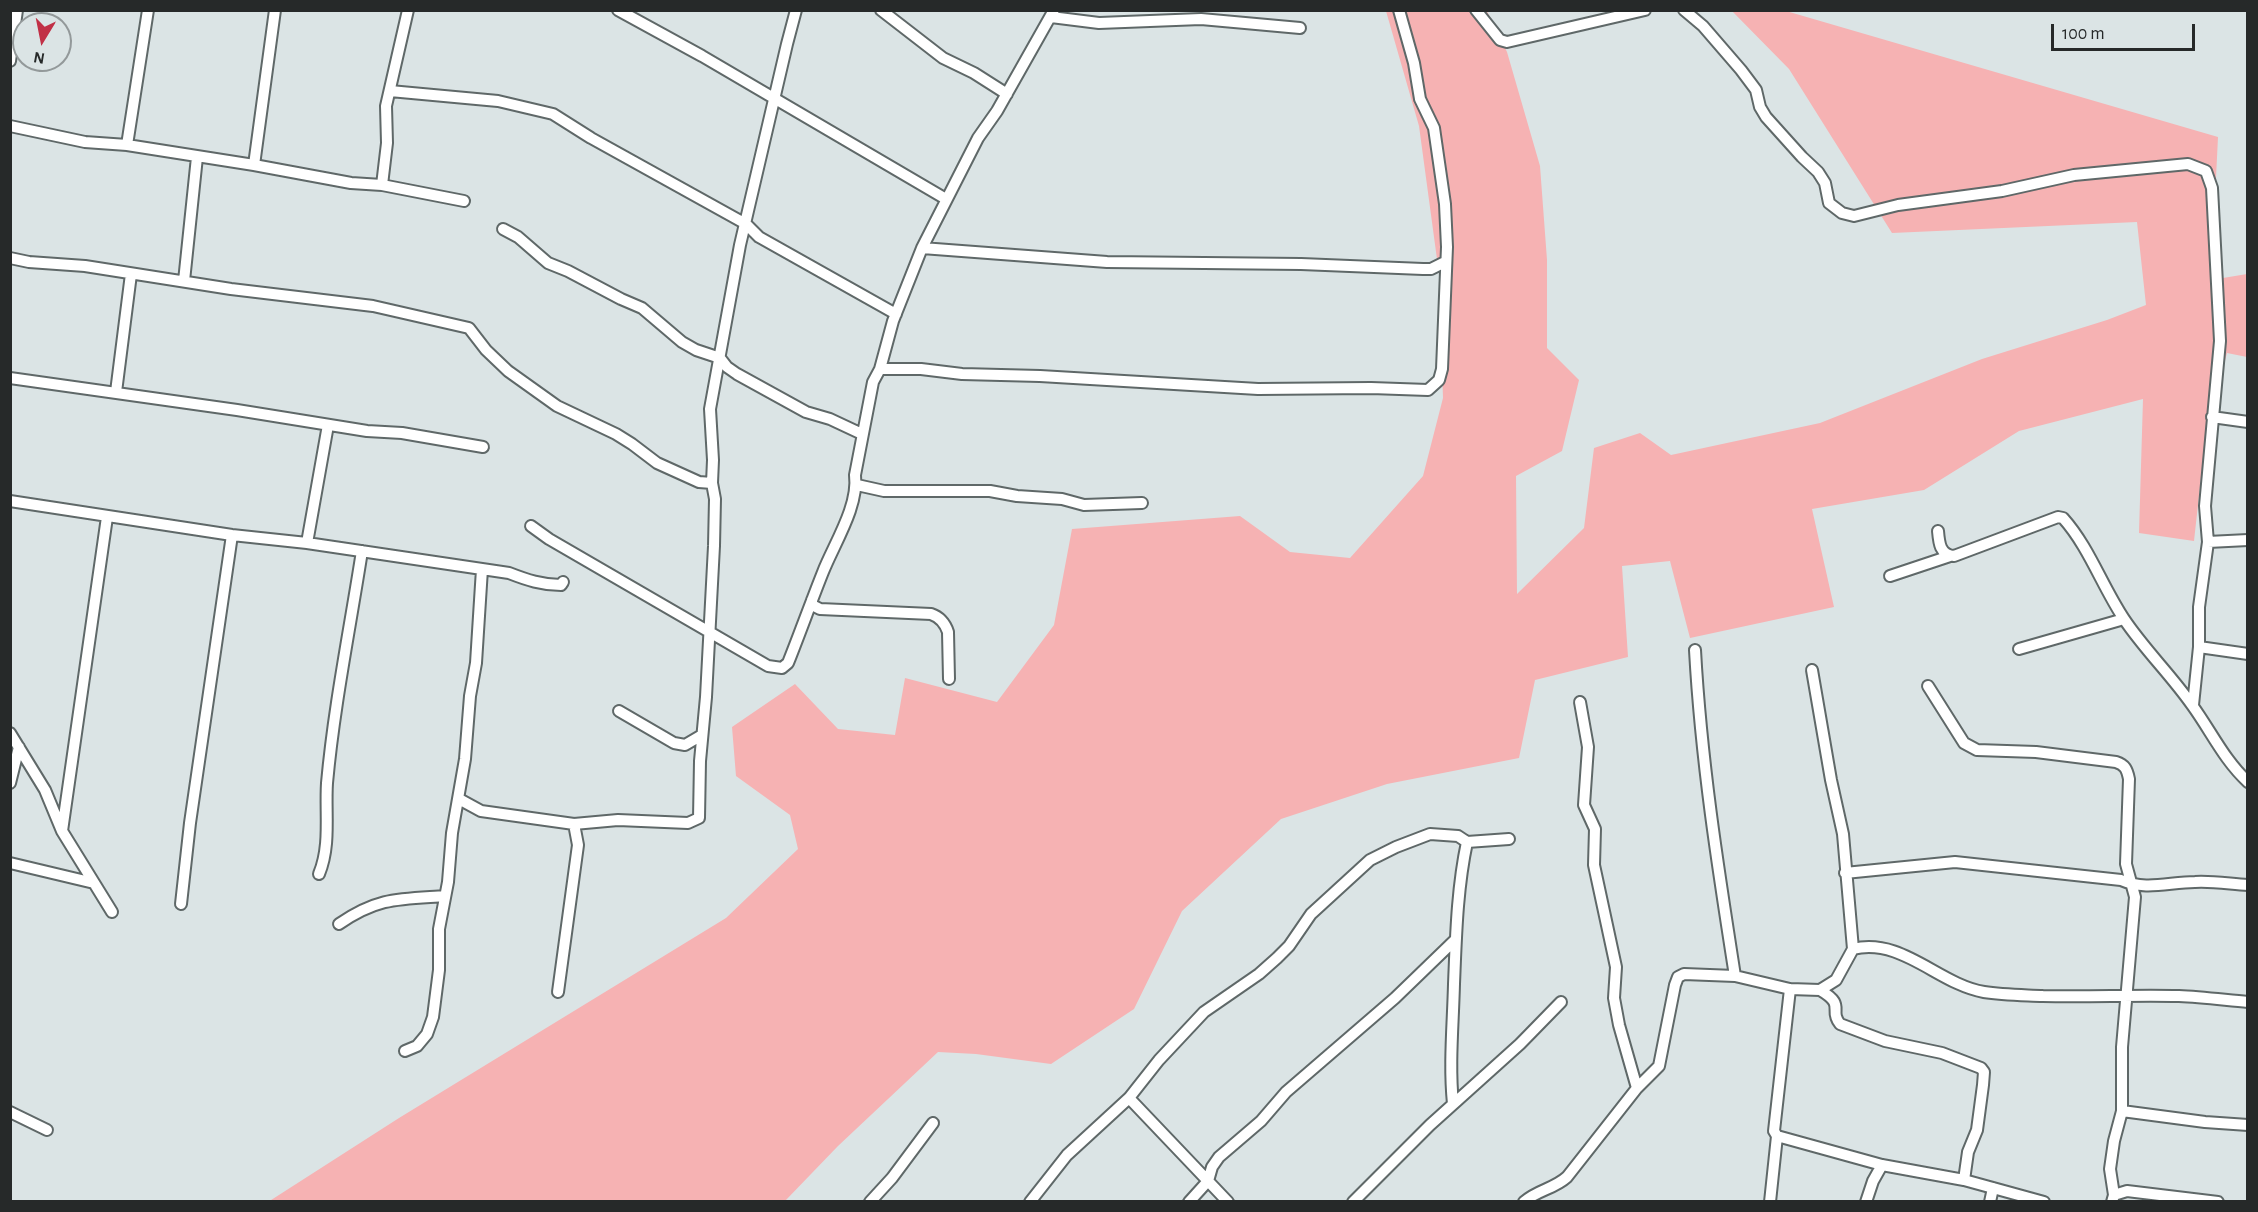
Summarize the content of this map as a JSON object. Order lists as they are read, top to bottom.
{
  "scale_bar": "100 m",
  "north": "bottom"
}
